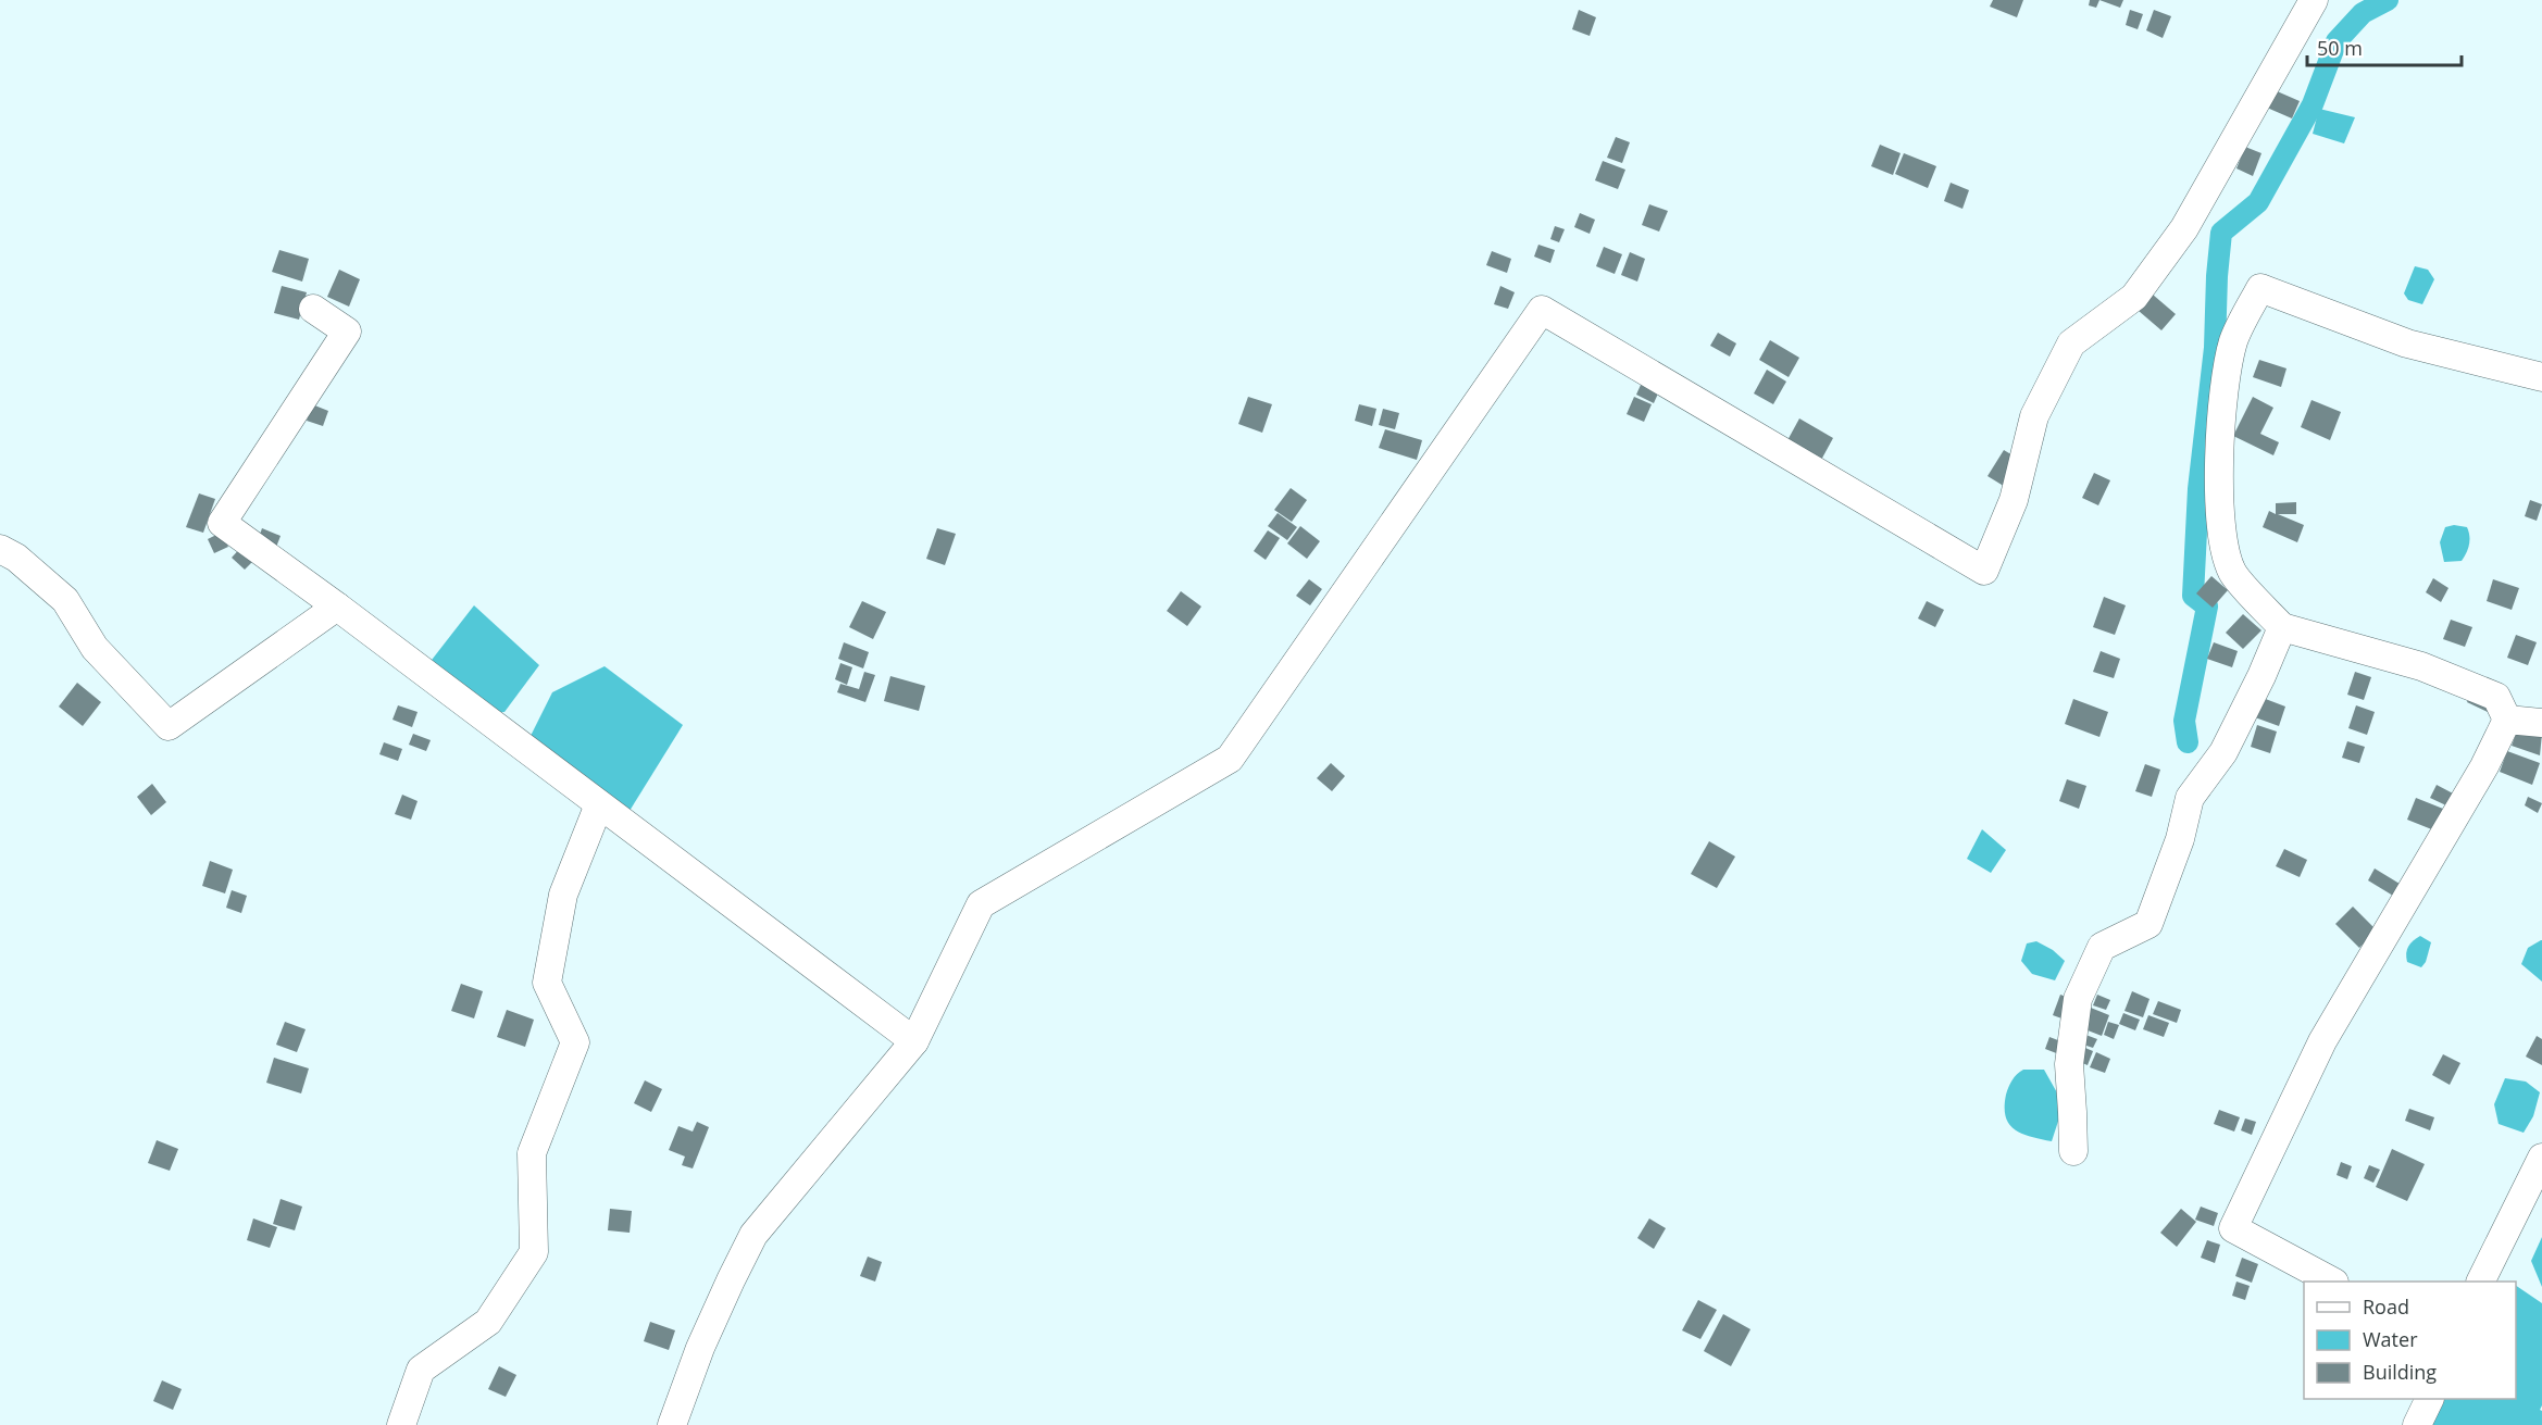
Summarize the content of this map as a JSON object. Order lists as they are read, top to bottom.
{
  "legend": ["Road", "Water", "Building"],
  "scale_bar": "50 m"
}
